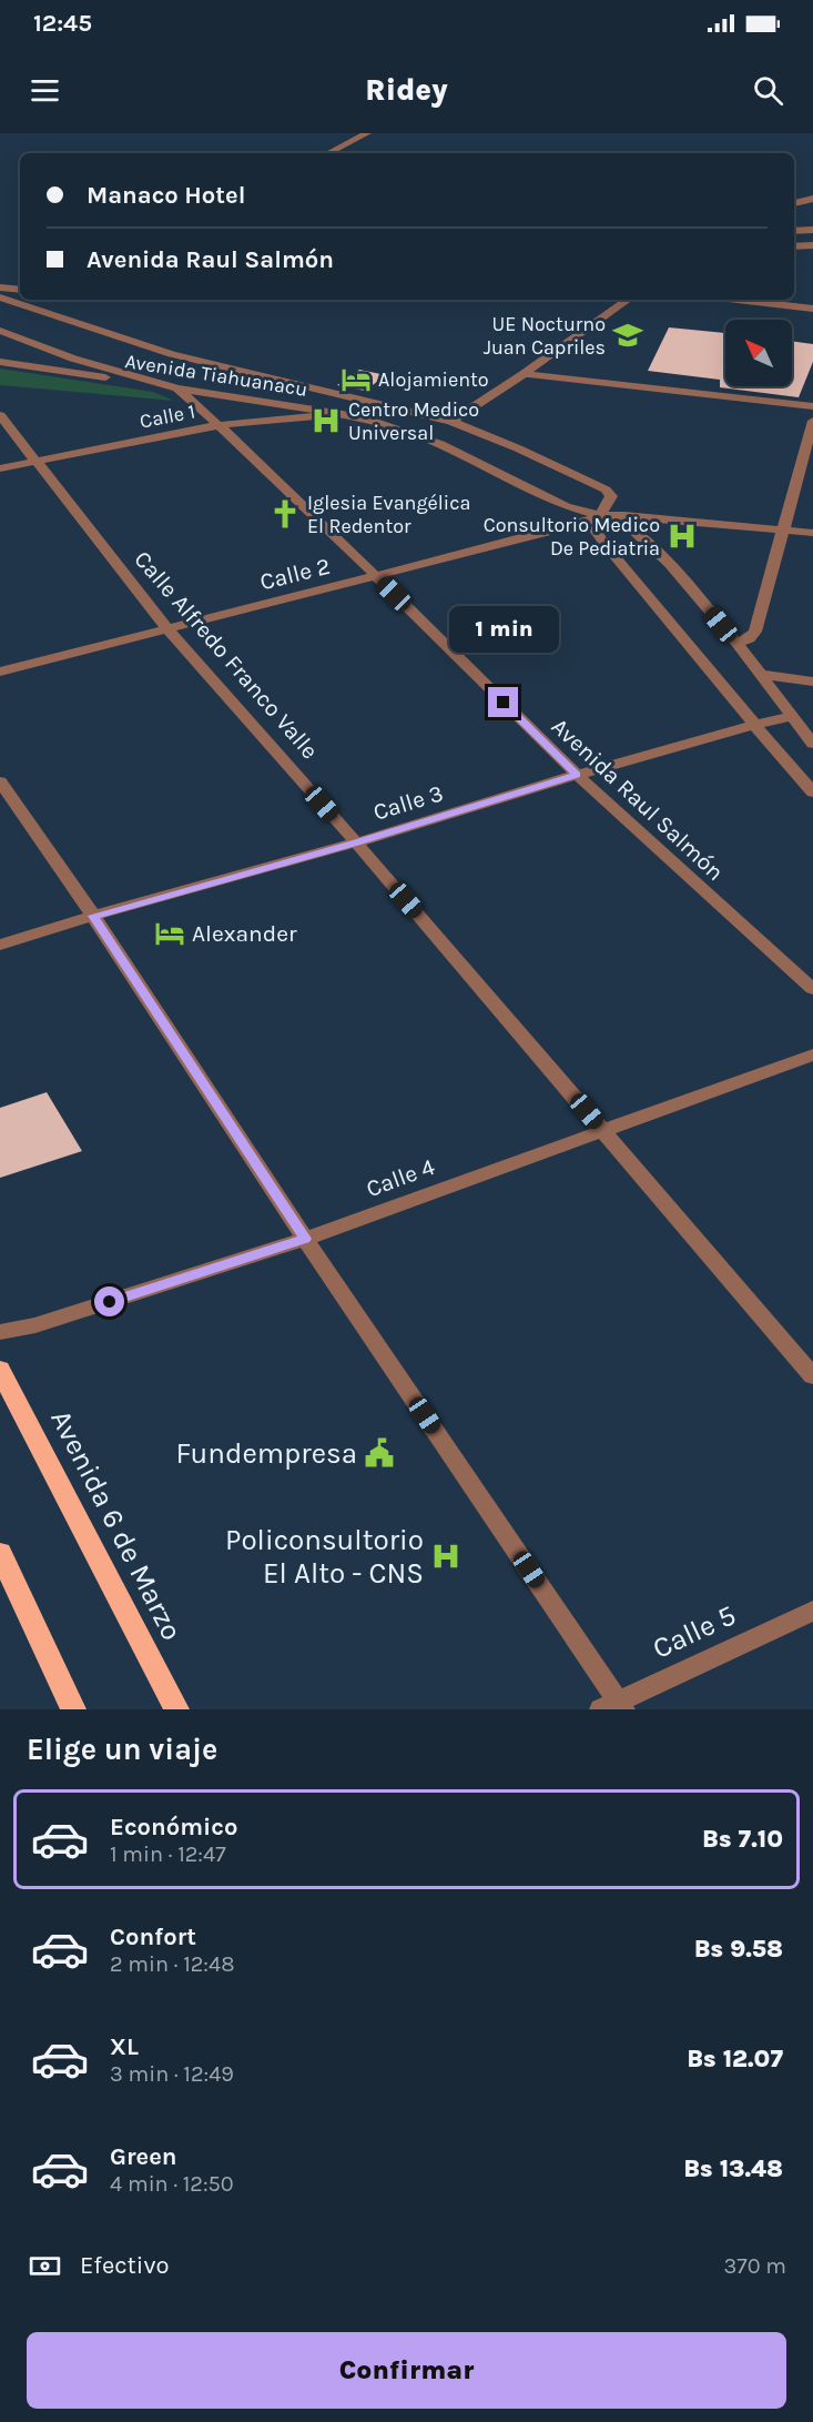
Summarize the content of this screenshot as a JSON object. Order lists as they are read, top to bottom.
{
  "streets": {
    "highway": ["Avenida 6 de Marzo"],
    "street": [
      "Avenida Tiahuanacu",
      "Calle 1",
      "Calle 2",
      "Calle Alfredo Franco Valle",
      "Avenida Raul Salmón",
      "Calle 3",
      "Calle 4",
      "Calle 5"
    ]
  },
  "crossings": [
    ["Avenida Tiahuanacu", "Calle 1"],
    ["Avenida Tiahuanacu", "Calle 2"],
    ["Avenida Tiahuanacu", "Avenida Raul Salmón"],
    ["Avenida Tiahuanacu", "Calle 3"],
    ["Calle 1", "Calle Alfredo Franco Valle"],
    ["Calle 1", "Avenida Raul Salmón"],
    ["Calle 2", "Calle Alfredo Franco Valle"],
    ["Calle 2", "Avenida Raul Salmón"],
    ["Calle Alfredo Franco Valle", "Calle 3"],
    ["Calle Alfredo Franco Valle", "Calle 4"],
    ["Avenida Raul Salmón", "Calle 3"]
  ],
  "places": {
    "school or university": ["UE Nocturno Juan Capriles"],
    "hotel": ["Alojamiento", "Alexander"],
    "hospital": ["Centro Medico Universal", "Consultorio Medico De Pediatria", "Policonsultorio El Alto - CNS"],
    "church": ["Iglesia Evangélica El Redentor"],
    "public building": ["Fundempresa"]
  },
  "north": "top left",
  "page": {
    "status": "12:45",
    "header": "Ridey",
    "banner": ["Manaco Hotel", "Avenida Raul Salmón"],
    "bubble": "1 min",
    "heading": "Elige un viaje",
    "list": [
      {
        "name": "Económico",
        "note": "1 min · 12:47",
        "value": "Bs 7.10"
      },
      {
        "name": "Confort",
        "note": "2 min · 12:48",
        "value": "Bs 9.58"
      },
      {
        "name": "XL",
        "note": "3 min · 12:49",
        "value": "Bs 12.07"
      },
      {
        "name": "Green",
        "note": "4 min · 12:50",
        "value": "Bs 13.48"
      }
    ],
    "pay": ["Efectivo", "370 m"],
    "buttons": "Confirmar"
  }
}
